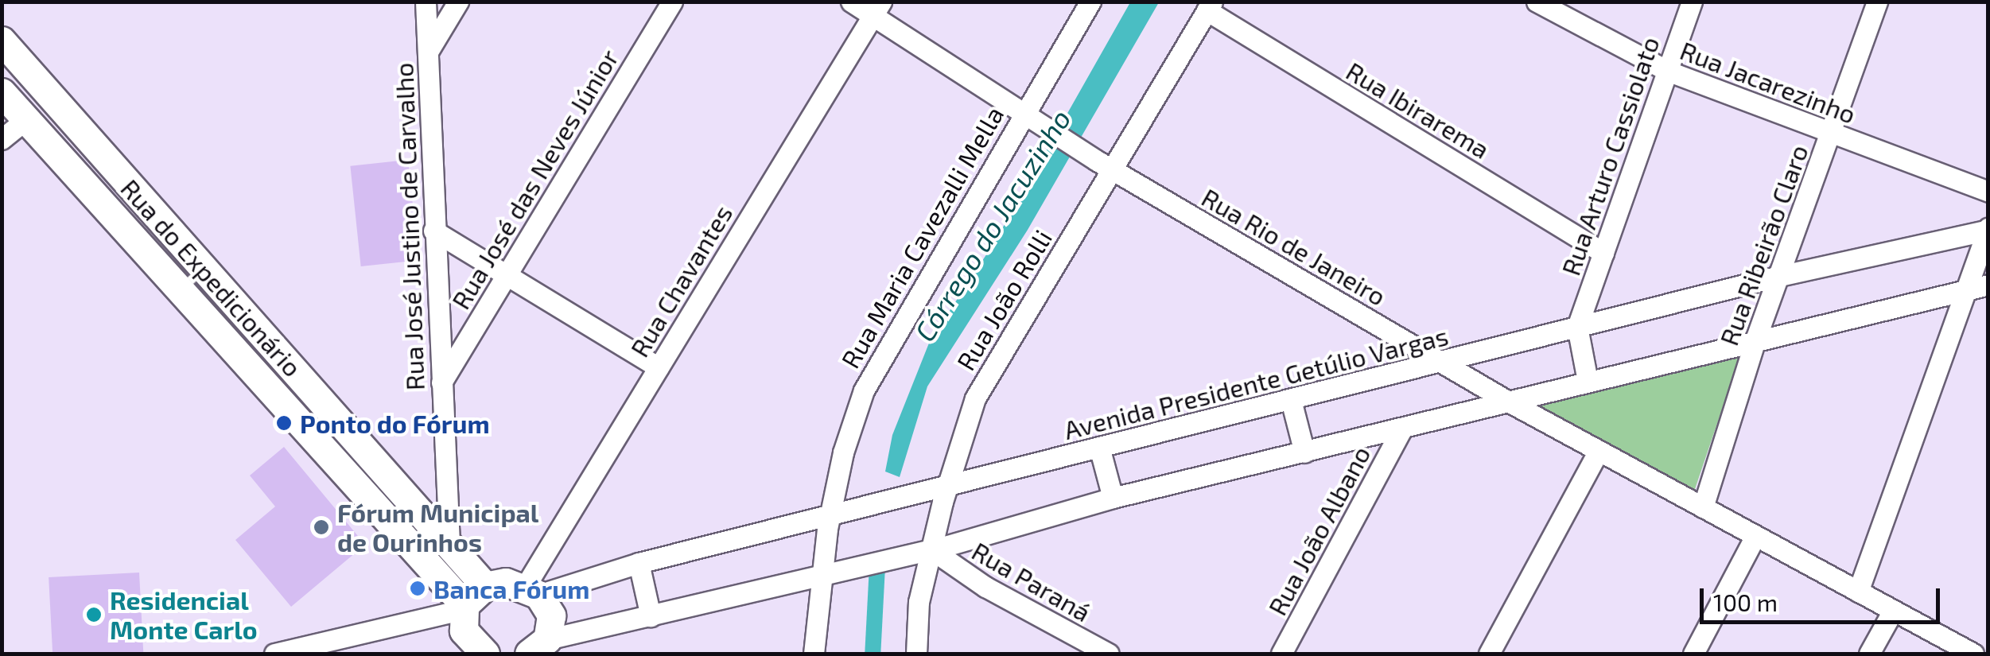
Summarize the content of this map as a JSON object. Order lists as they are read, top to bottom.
{
  "streets": {
    "main road": ["Rua do Expedicionário"],
    "street": [
      "Rua Jacarezinho",
      "Rua Ibirarema",
      "Rua Arturo Cassiolato",
      "Rua José das Neves Júnior",
      "Rua José Justino de Carvalho",
      "Rua Maria Cavezalli Mella",
      "Rua Ribeirão Claro",
      "Rua Rio de Janeiro",
      "Rua Chavantes",
      "Rua João Rolli",
      "Avenida Presidente Getúlio Vargas",
      "Rua João Albano",
      "Rua Paraná"
    ]
  },
  "crossings": [
    ["Rua Jacarezinho", "Rua Arturo Cassiolato"],
    ["Rua Jacarezinho", "Rua Ribeirão Claro"],
    ["Rua Ibirarema", "Rua Arturo Cassiolato"],
    ["Rua Ibirarema", "Rua João Rolli"],
    ["Rua Arturo Cassiolato", "Avenida Presidente Getúlio Vargas"],
    ["Rua José das Neves Júnior", "Rua José Justino de Carvalho"],
    ["Rua José Justino de Carvalho", "Rua do Expedicionário"],
    ["Rua Maria Cavezalli Mella", "Rua Rio de Janeiro"],
    ["Rua Maria Cavezalli Mella", "Avenida Presidente Getúlio Vargas"],
    ["Rua Ribeirão Claro", "Rua Rio de Janeiro"],
    ["Rua Ribeirão Claro", "Avenida Presidente Getúlio Vargas"],
    ["Rua Rio de Janeiro", "Rua Chavantes"],
    ["Rua Rio de Janeiro", "Rua João Rolli"],
    ["Rua Rio de Janeiro", "Avenida Presidente Getúlio Vargas"],
    ["Rua Chavantes", "Avenida Presidente Getúlio Vargas"],
    ["Rua João Rolli", "Avenida Presidente Getúlio Vargas"],
    ["Rua João Rolli", "Rua Paraná"]
  ],
  "water": ["Córrego do Jacuzinho"],
  "places": [
    "Ponto do Fórum",
    "Fórum Municipal de Ourinhos",
    "Banca Fórum",
    "Residencial Monte Carlo"
  ],
  "scale_bar": "100 m"
}
